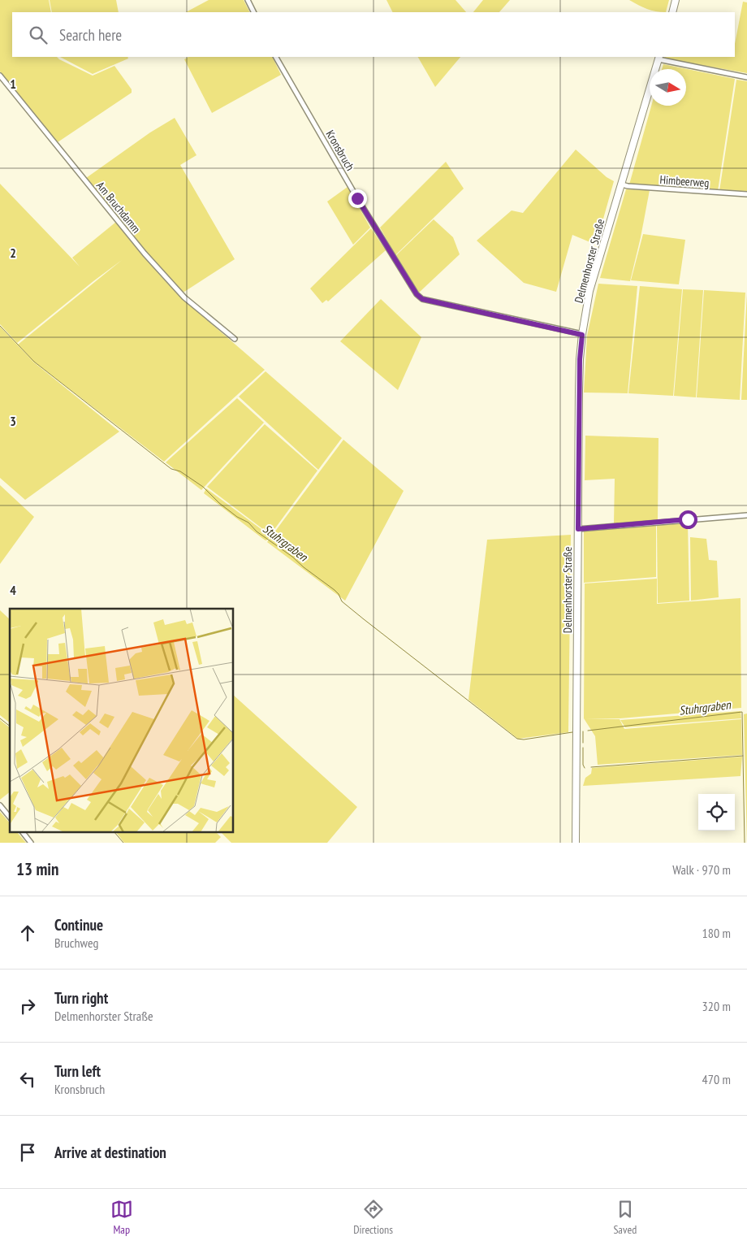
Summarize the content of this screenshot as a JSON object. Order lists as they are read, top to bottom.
{
  "streets": {
    "main road": ["Delmenhorster Straße"],
    "street": ["Kronsbruch", "Himbeerweg", "Am Bruchdamm"]
  },
  "crossings": [
    ["Kronsbruch", "Delmenhorster Straße"],
    ["Himbeerweg", "Delmenhorster Straße"]
  ],
  "water": ["Stuhrgraben"],
  "north": "right",
  "page": {
    "search": "Search here",
    "heading": ["13 min", "Walk · 970 m"],
    "list": [
      ["Continue", "Bruchweg", "180 m"],
      ["Turn right", "Delmenhorster Straße", "320 m"],
      ["Turn left", "Kronsbruch", "470 m"],
      "Arrive at destination"
    ],
    "nav": ["Map", "Directions", "Saved"]
  },
  "grid": {
    "rows": [
      "1",
      "2",
      "3",
      "4"
    ]
  }
}
